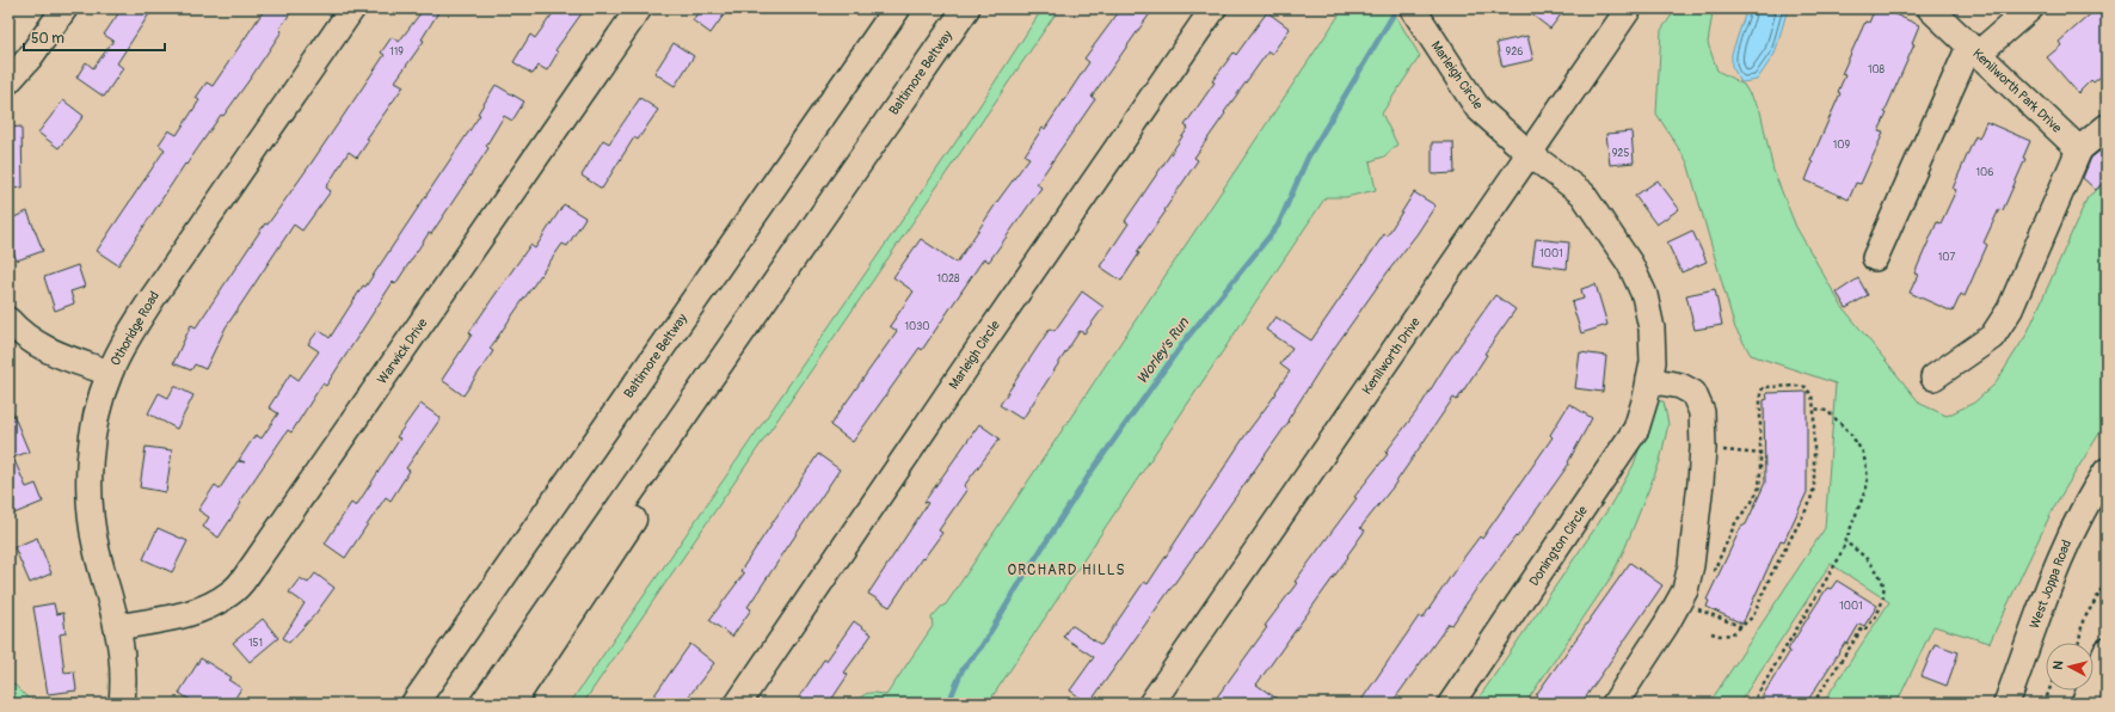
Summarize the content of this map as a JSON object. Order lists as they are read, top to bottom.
{
  "streets": {
    "highway": ["Baltimore Beltway"],
    "street": [
      "Marleigh Circle",
      "Kenilworth Park Drive",
      "Othoridge Road",
      "Warwick Drive",
      "Kenilworth Drive",
      "Donington Circle",
      "West Joppa Road"
    ]
  },
  "crossings": [
    ["Marleigh Circle", "Kenilworth Drive"],
    ["Marleigh Circle", "Donington Circle"],
    ["Othoridge Road", "Warwick Drive"],
    ["Kenilworth Drive", "Donington Circle"]
  ],
  "districts": ["ORCHARD HILLS"],
  "water": ["Worley's Run"],
  "house_numbers": [
    "119",
    "926",
    "108",
    "109",
    "925",
    "106",
    "1001",
    "107",
    "1028",
    "1030",
    "1001",
    "151"
  ],
  "scale_bar": "50 m",
  "north": "left"
}
